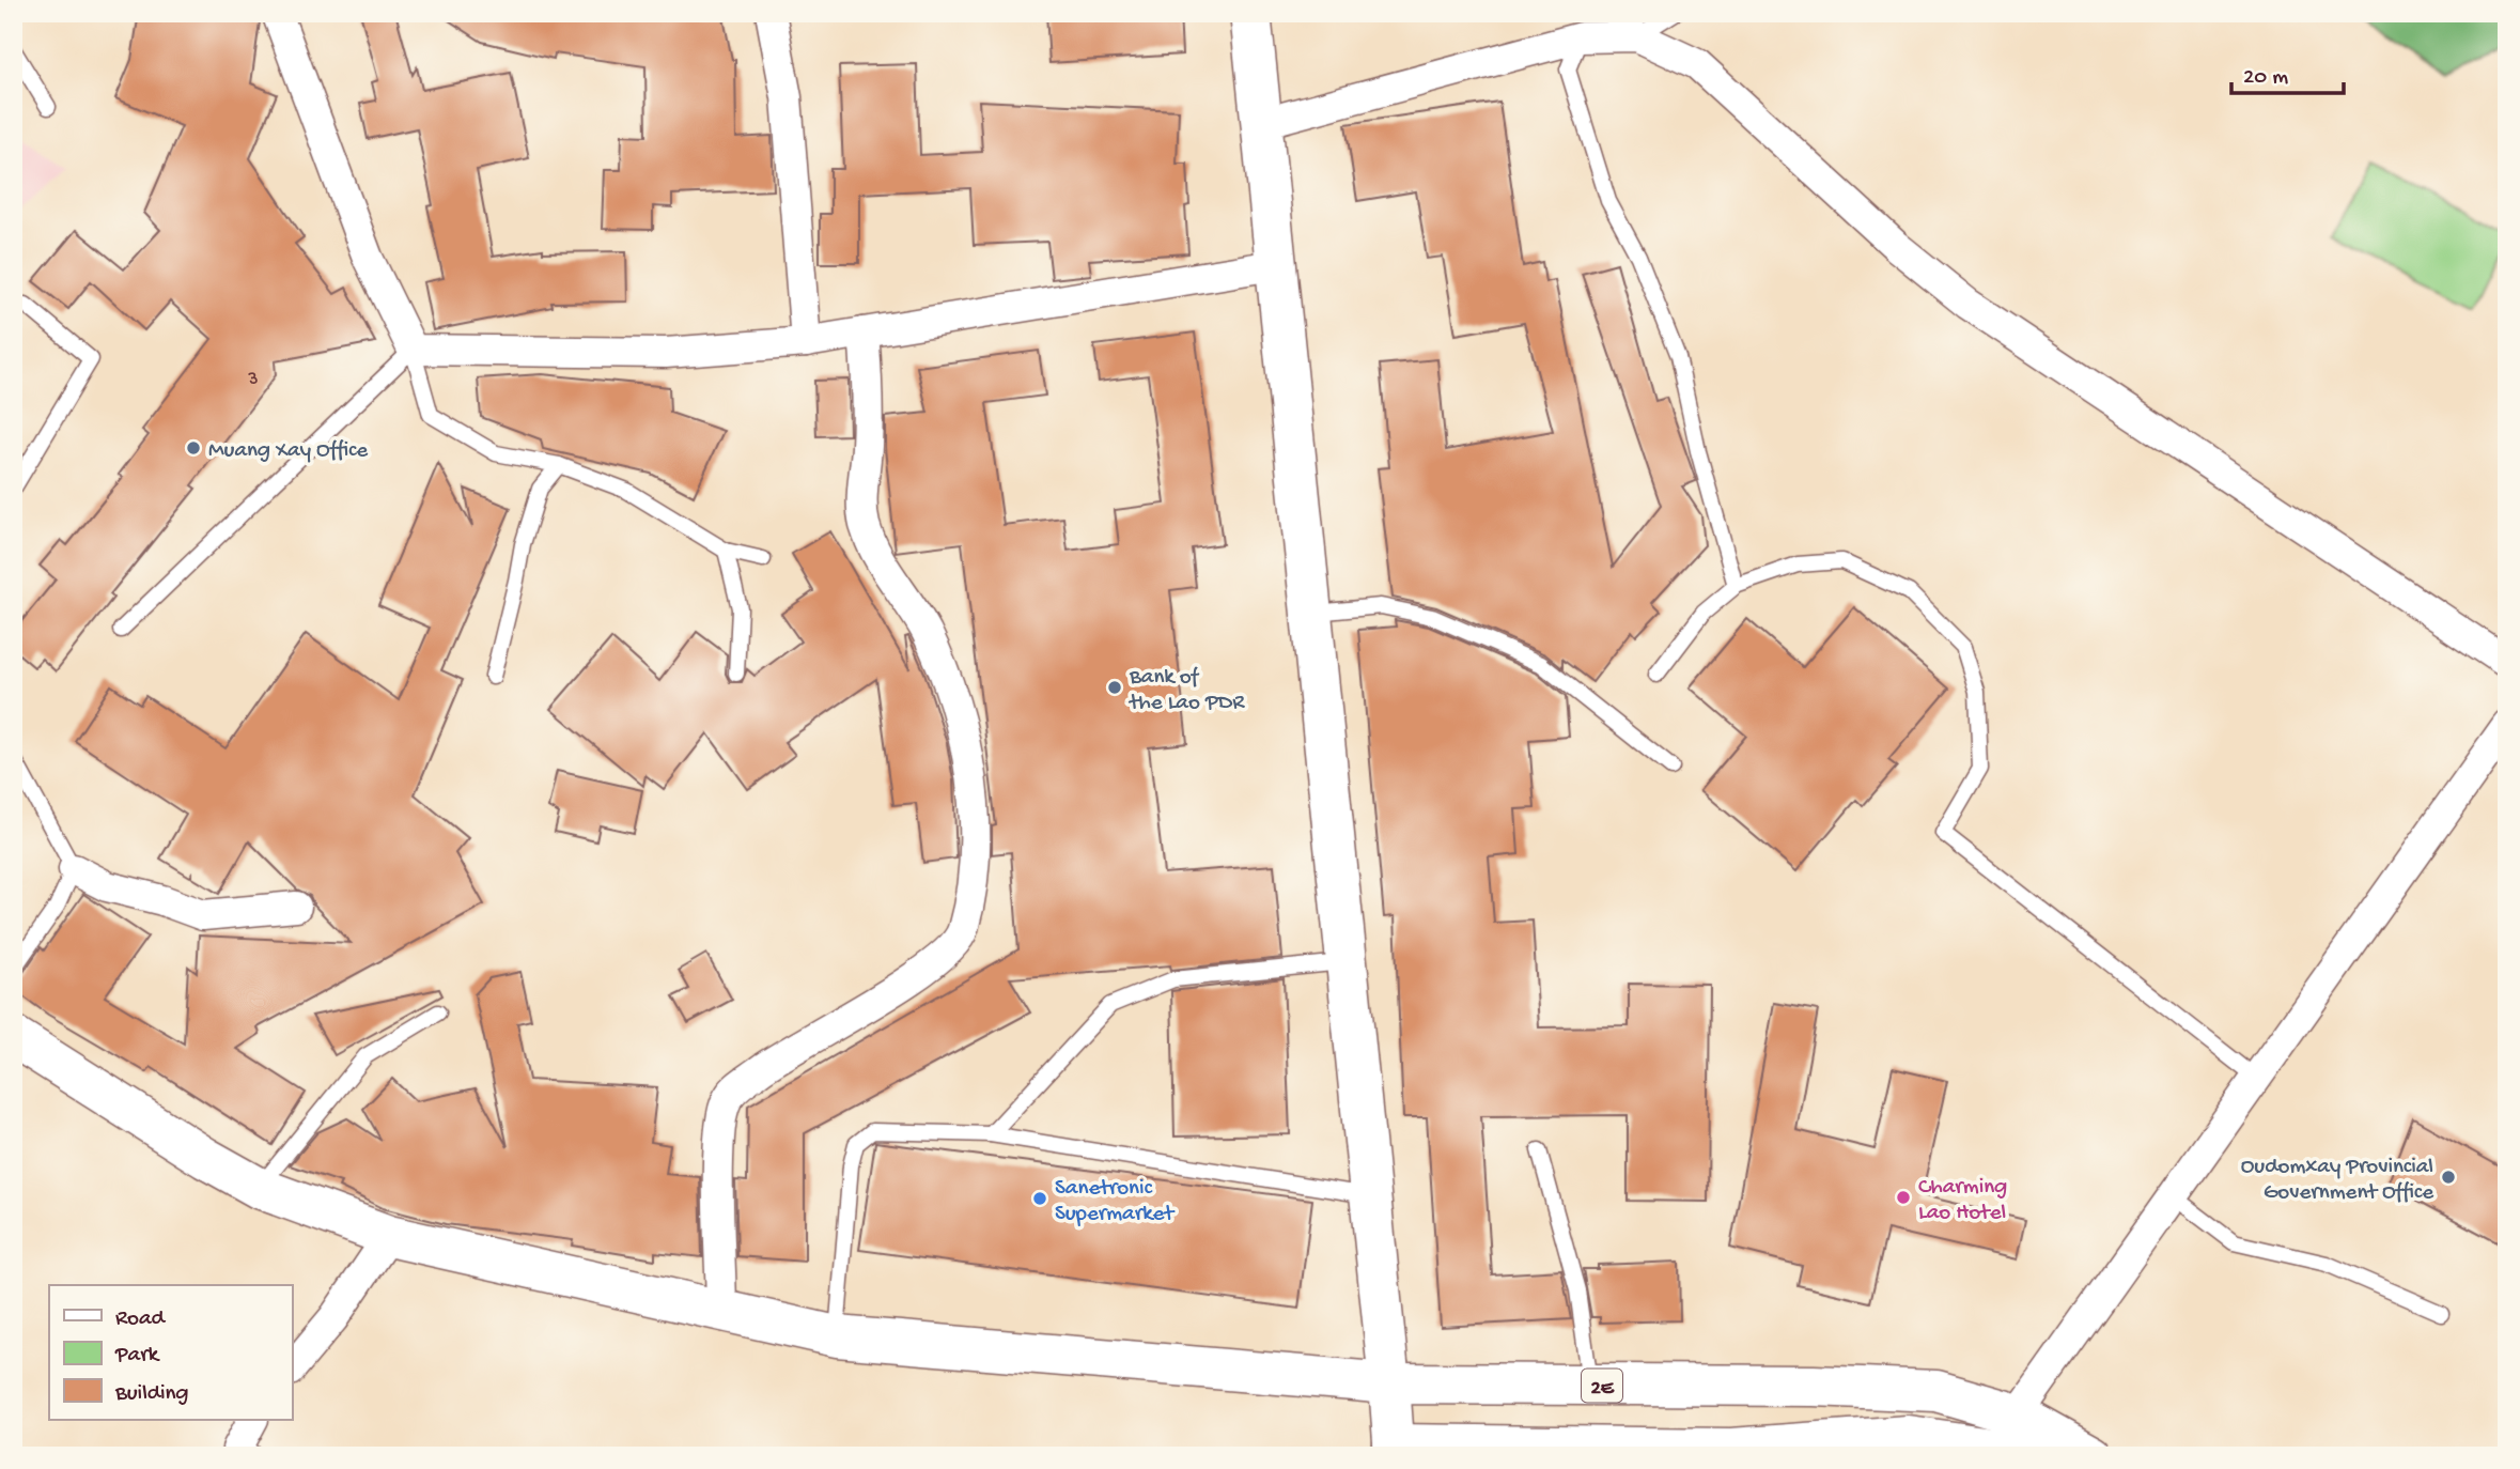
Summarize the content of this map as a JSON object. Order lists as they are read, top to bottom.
{
  "streets": {
    "main road": ["2E"]
  },
  "places": [
    "Muang Xay Office",
    "Bank of the Lao PDR",
    "Oudomxay Provincial Government Office",
    "Charming Lao Hotel",
    "Sanetronic Supermarket"
  ],
  "house_numbers": ["3"],
  "legend": ["Road", "Park", "Building"],
  "scale_bar": "20 m"
}
